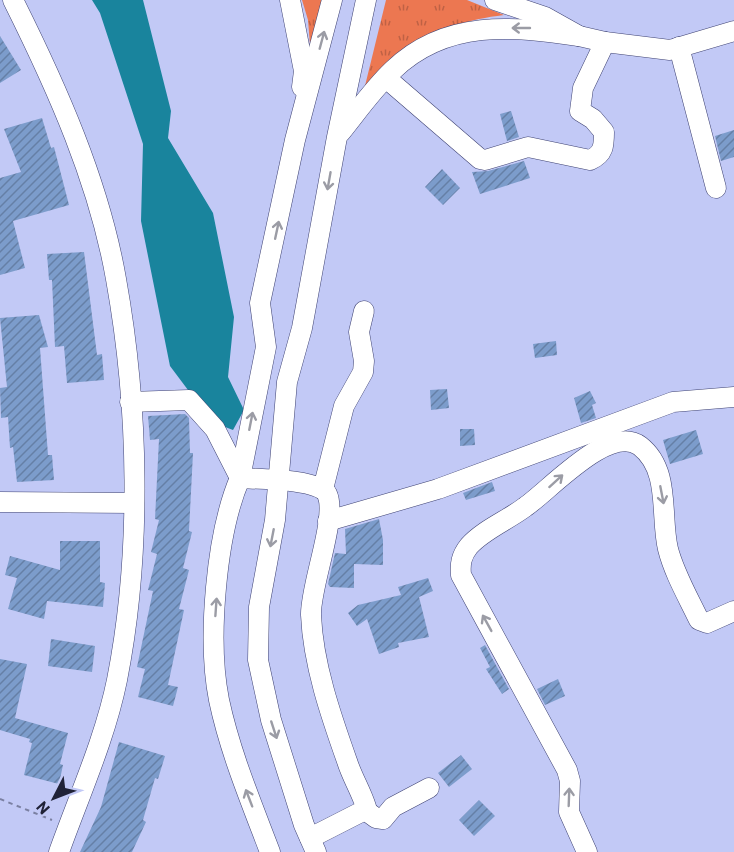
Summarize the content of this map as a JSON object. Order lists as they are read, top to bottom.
{
  "north": "bottom left"
}
